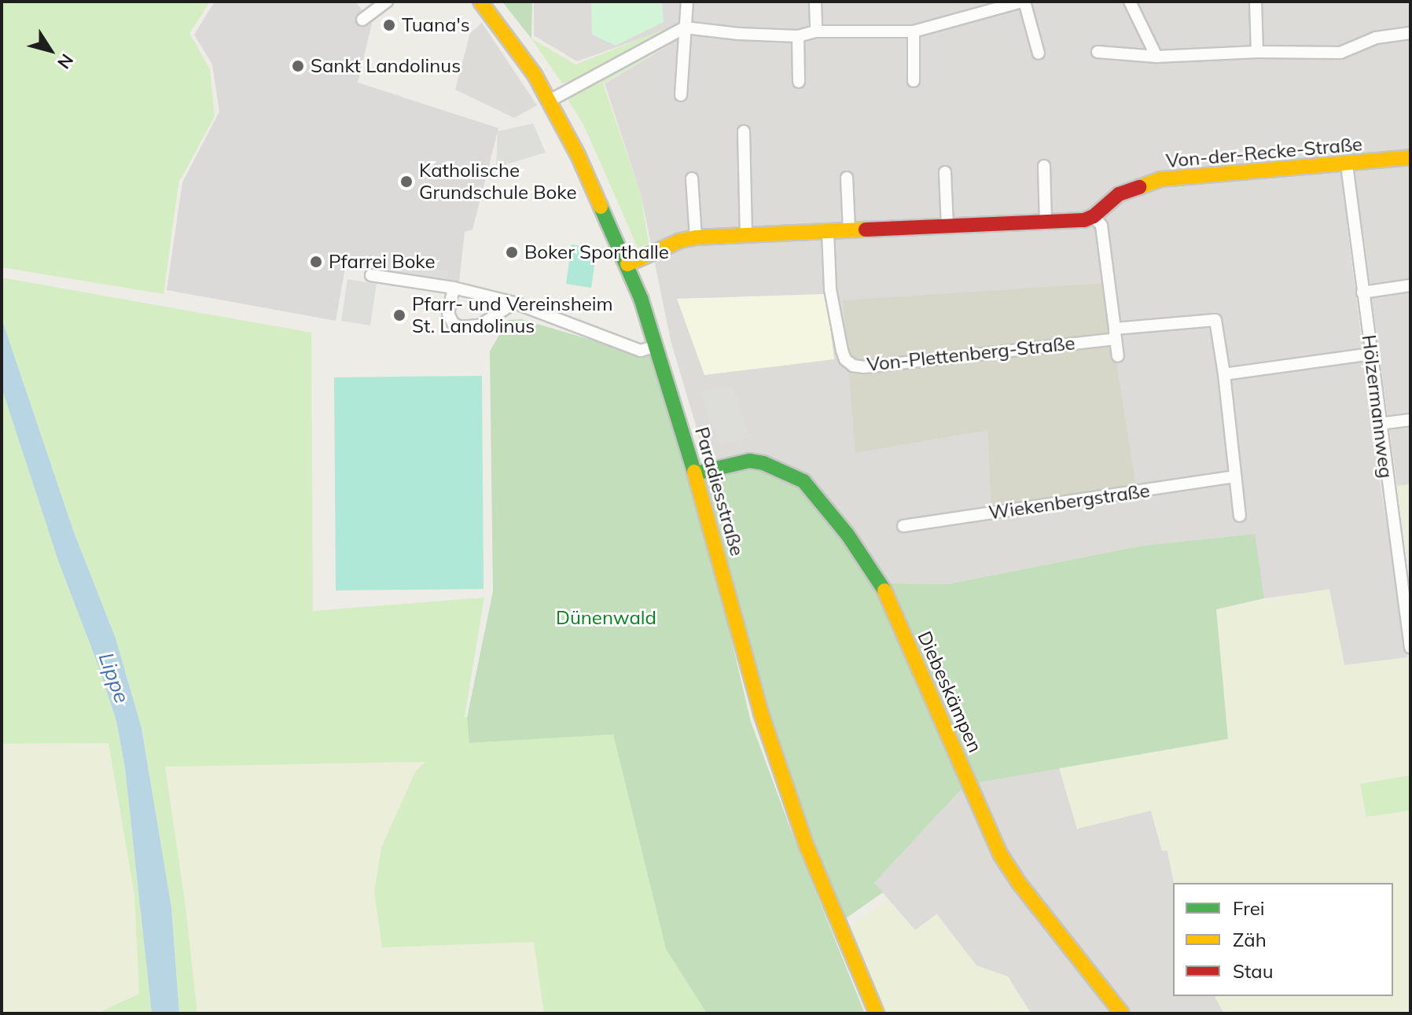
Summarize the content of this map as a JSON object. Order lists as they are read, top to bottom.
{
  "streets": {
    "street": [
      "Von-der-Recke-Straße",
      "Von-Plettenberg-Straße",
      "Hölzermannweg",
      "Paradiesstraße",
      "Wiekenbergstraße",
      "Diebeskämpen"
    ]
  },
  "crossings": [
    ["Von-der-Recke-Straße", "Hölzermannweg"],
    ["Paradiesstraße", "Diebeskämpen"]
  ],
  "water": ["Lippe"],
  "parks": ["Dünenwald"],
  "places": [
    "Tuana's",
    "Sankt Landolinus",
    "Katholische Grundschule Boke",
    "Boker Sporthalle",
    "Pfarrei Boke",
    "Pfarr- und Vereinsheim St. Landolinus"
  ],
  "legend": ["Frei", "Zäh", "Stau"],
  "north": "bottom right"
}
